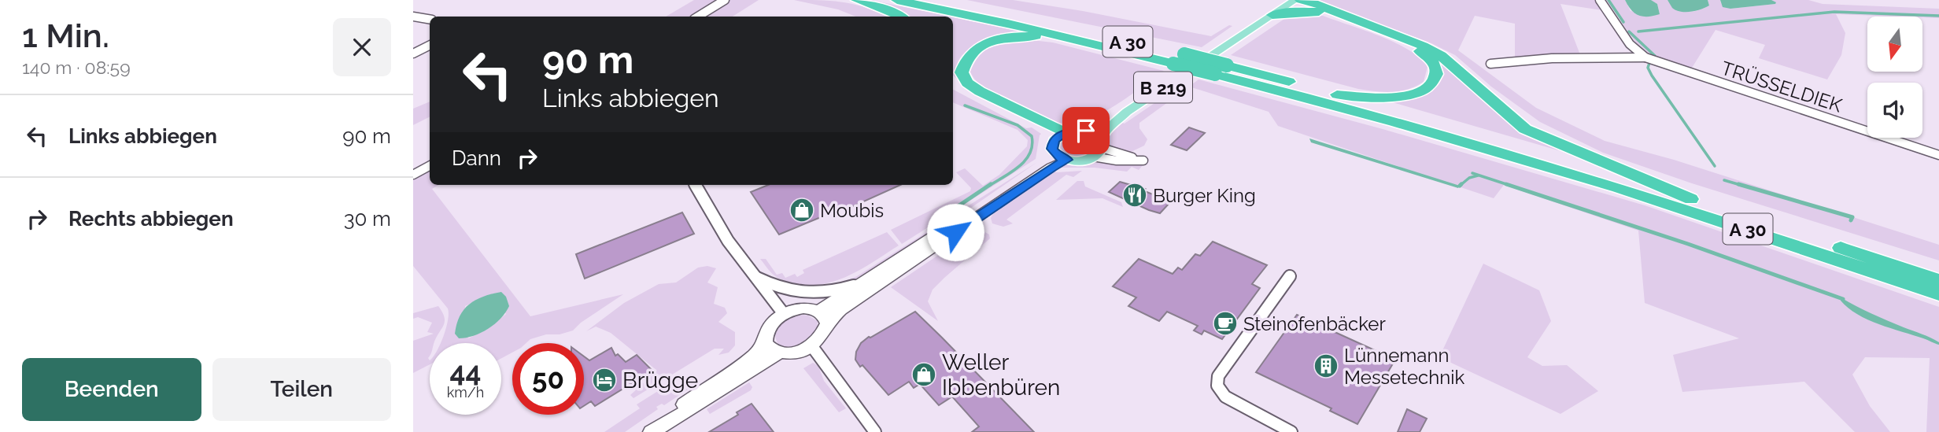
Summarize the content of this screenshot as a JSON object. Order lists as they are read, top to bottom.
{
  "streets": {
    "highway": ["A 30"],
    "main road": ["B 219"],
    "street": ["TRÜSSELDIEK"]
  },
  "places": {
    "restaurant": ["Burger King"],
    "shop": ["Moubis", "Weller Ibbenbüren"],
    "cafe": ["Steinofenbäcker"],
    "building": ["Lünnemann Messetechnik"],
    "hotel": ["Brügge"]
  },
  "north": "bottom",
  "page": {
    "heading": ["1 Min.", "140 m · 08:59"],
    "turn": ["90 m", "Links abbiegen"],
    "list": [
      {
        "name": "Links abbiegen",
        "value": "90 m"
      },
      {
        "name": "Rechts abbiegen",
        "value": "30 m"
      }
    ],
    "then": "Dann",
    "speed": "44 km/h",
    "limit": "50",
    "buttons": ["Beenden", "Teilen"]
  }
}
